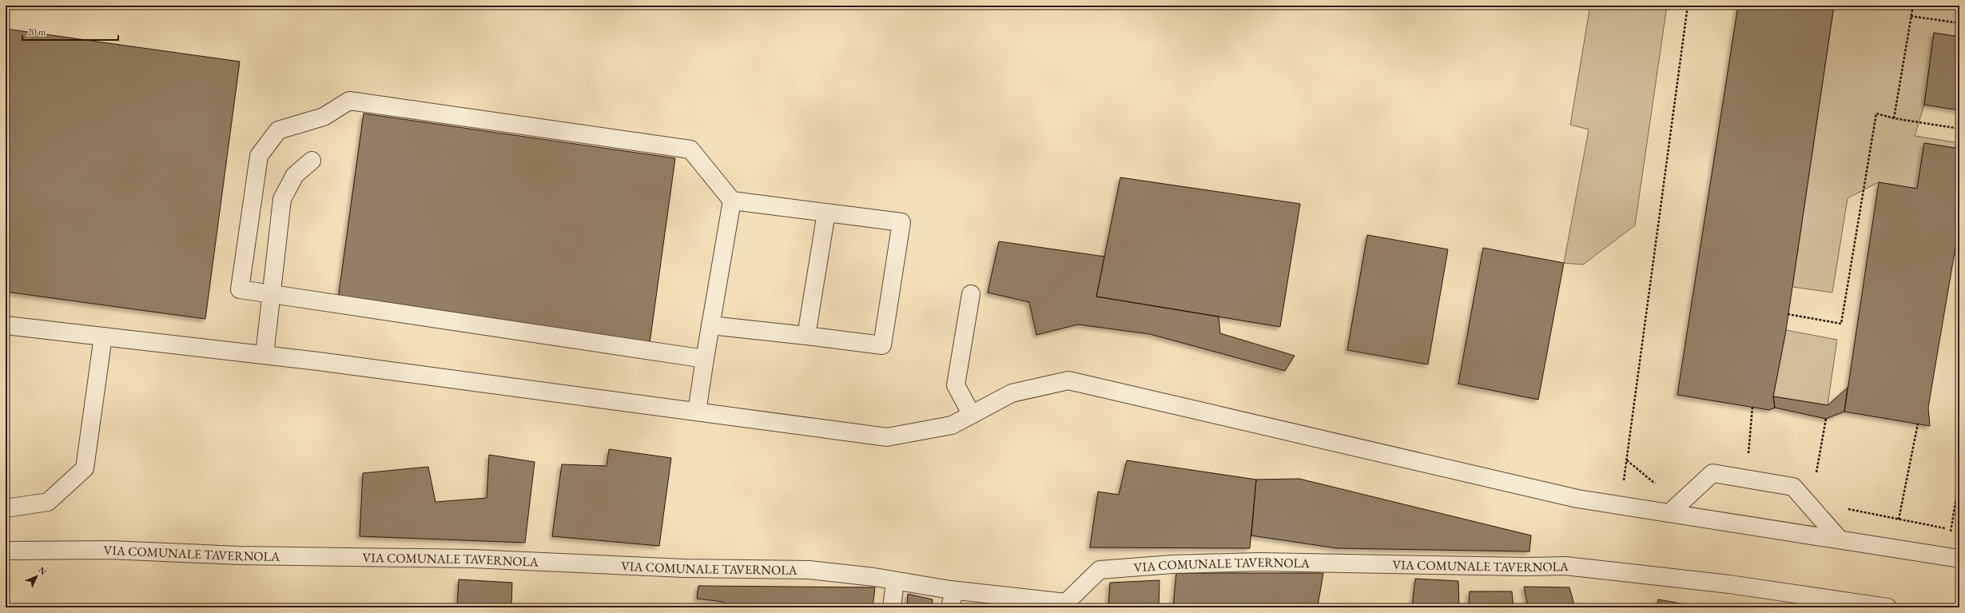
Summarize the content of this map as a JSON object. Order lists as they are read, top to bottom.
{
  "streets": {
    "street": ["VIA COMUNALE TAVERNOLA"]
  },
  "scale_bar": "20 m",
  "north": "top right"
}
